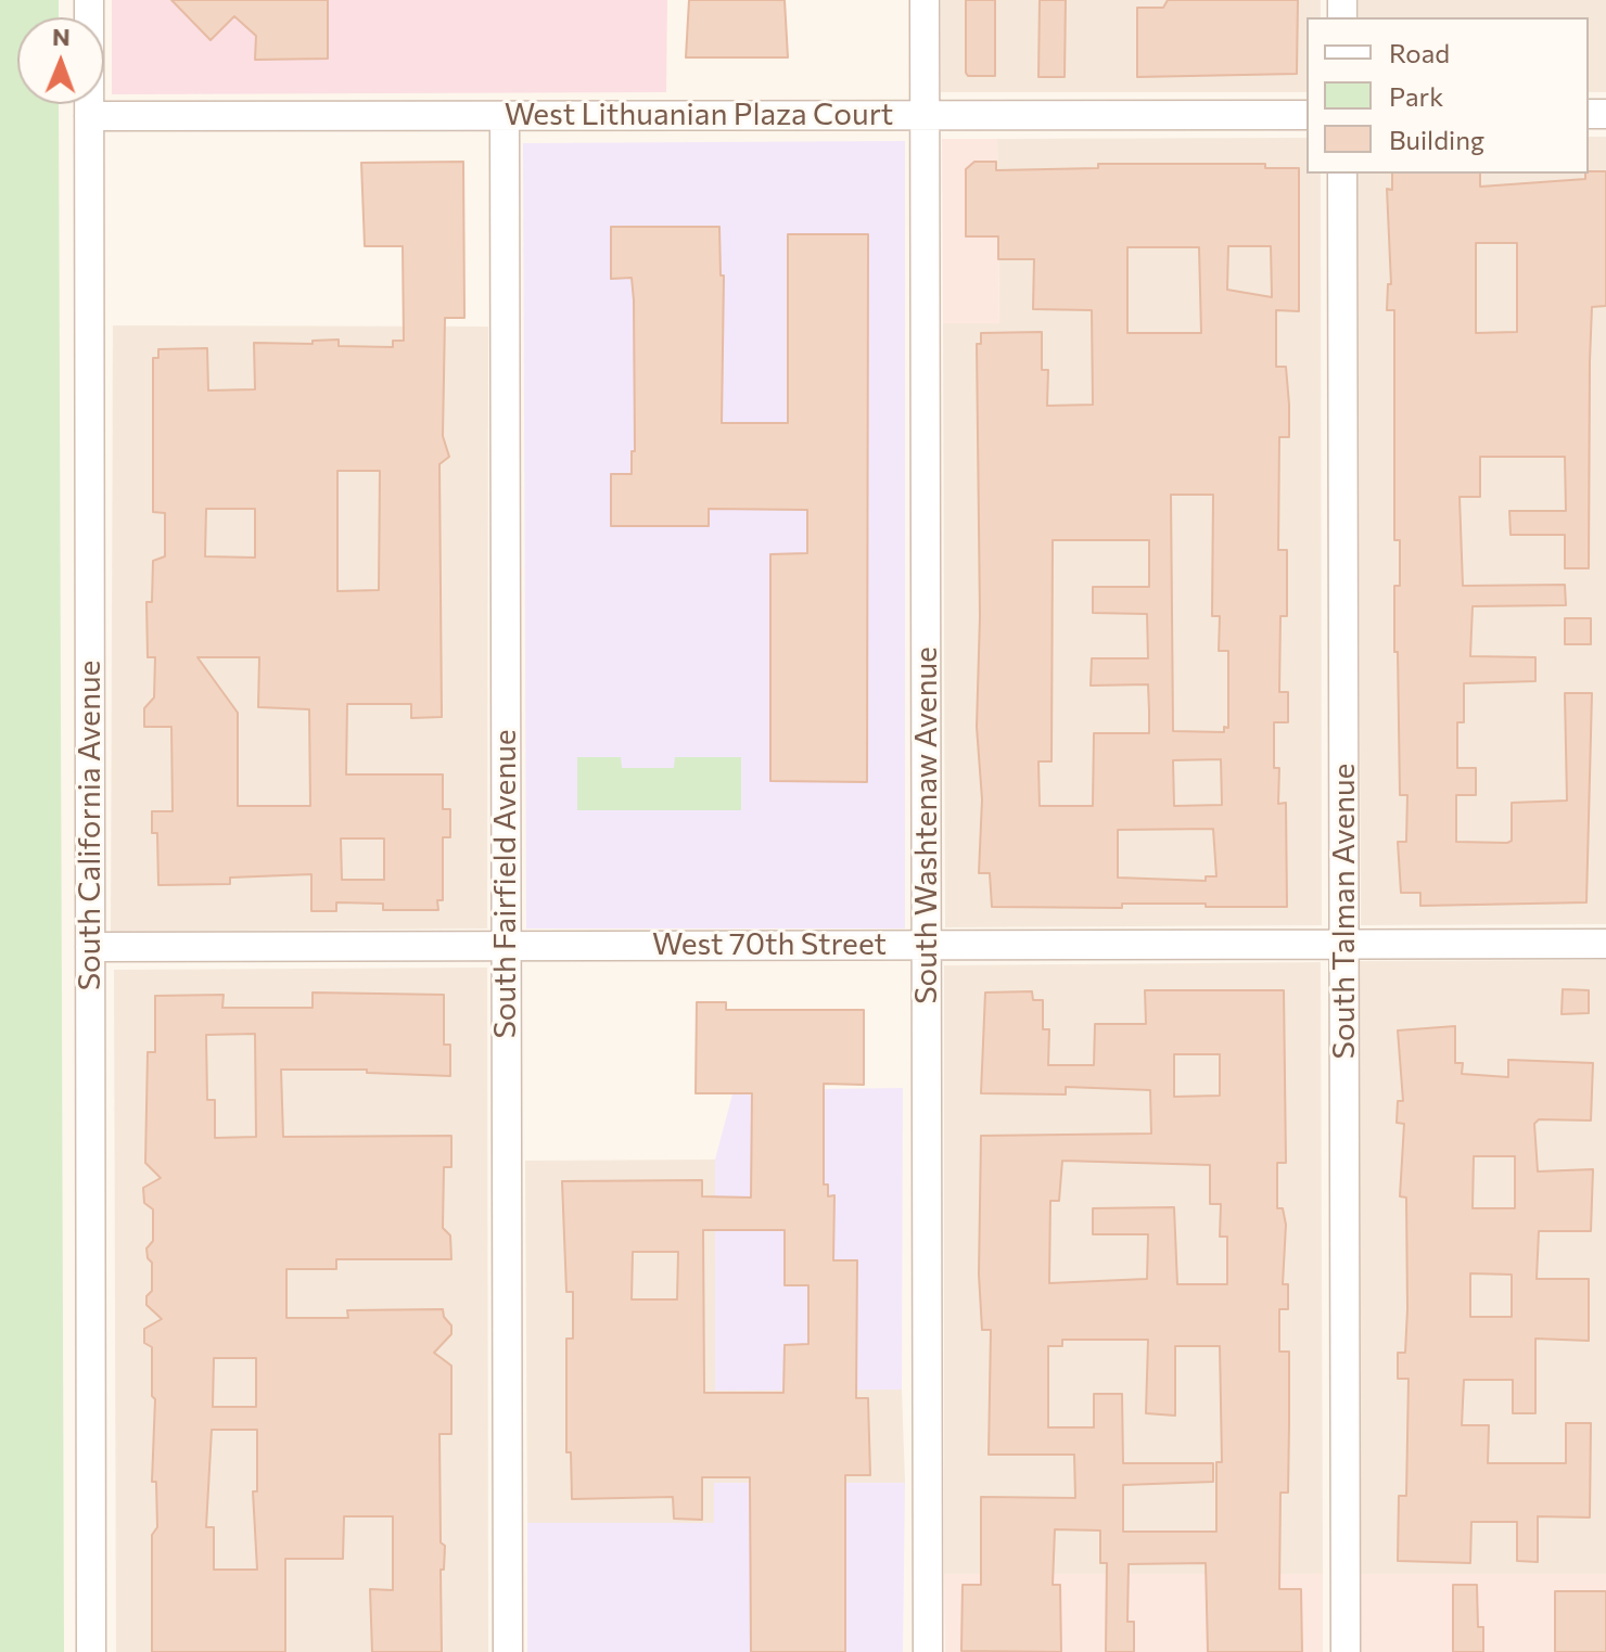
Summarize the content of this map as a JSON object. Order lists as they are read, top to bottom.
{
  "streets": {
    "street": [
      "West Lithuanian Plaza Court",
      "South California Avenue",
      "South Washtenaw Avenue",
      "South Fairfield Avenue",
      "South Talman Avenue",
      "West 70th Street"
    ]
  },
  "crossings": [
    ["West Lithuanian Plaza Court", "South California Avenue"],
    ["West Lithuanian Plaza Court", "South Washtenaw Avenue"],
    ["West Lithuanian Plaza Court", "South Fairfield Avenue"],
    ["South California Avenue", "West 70th Street"],
    ["South Washtenaw Avenue", "West 70th Street"],
    ["South Fairfield Avenue", "West 70th Street"],
    ["South Talman Avenue", "West 70th Street"]
  ],
  "legend": ["Road", "Park", "Building"],
  "north": "top"
}
